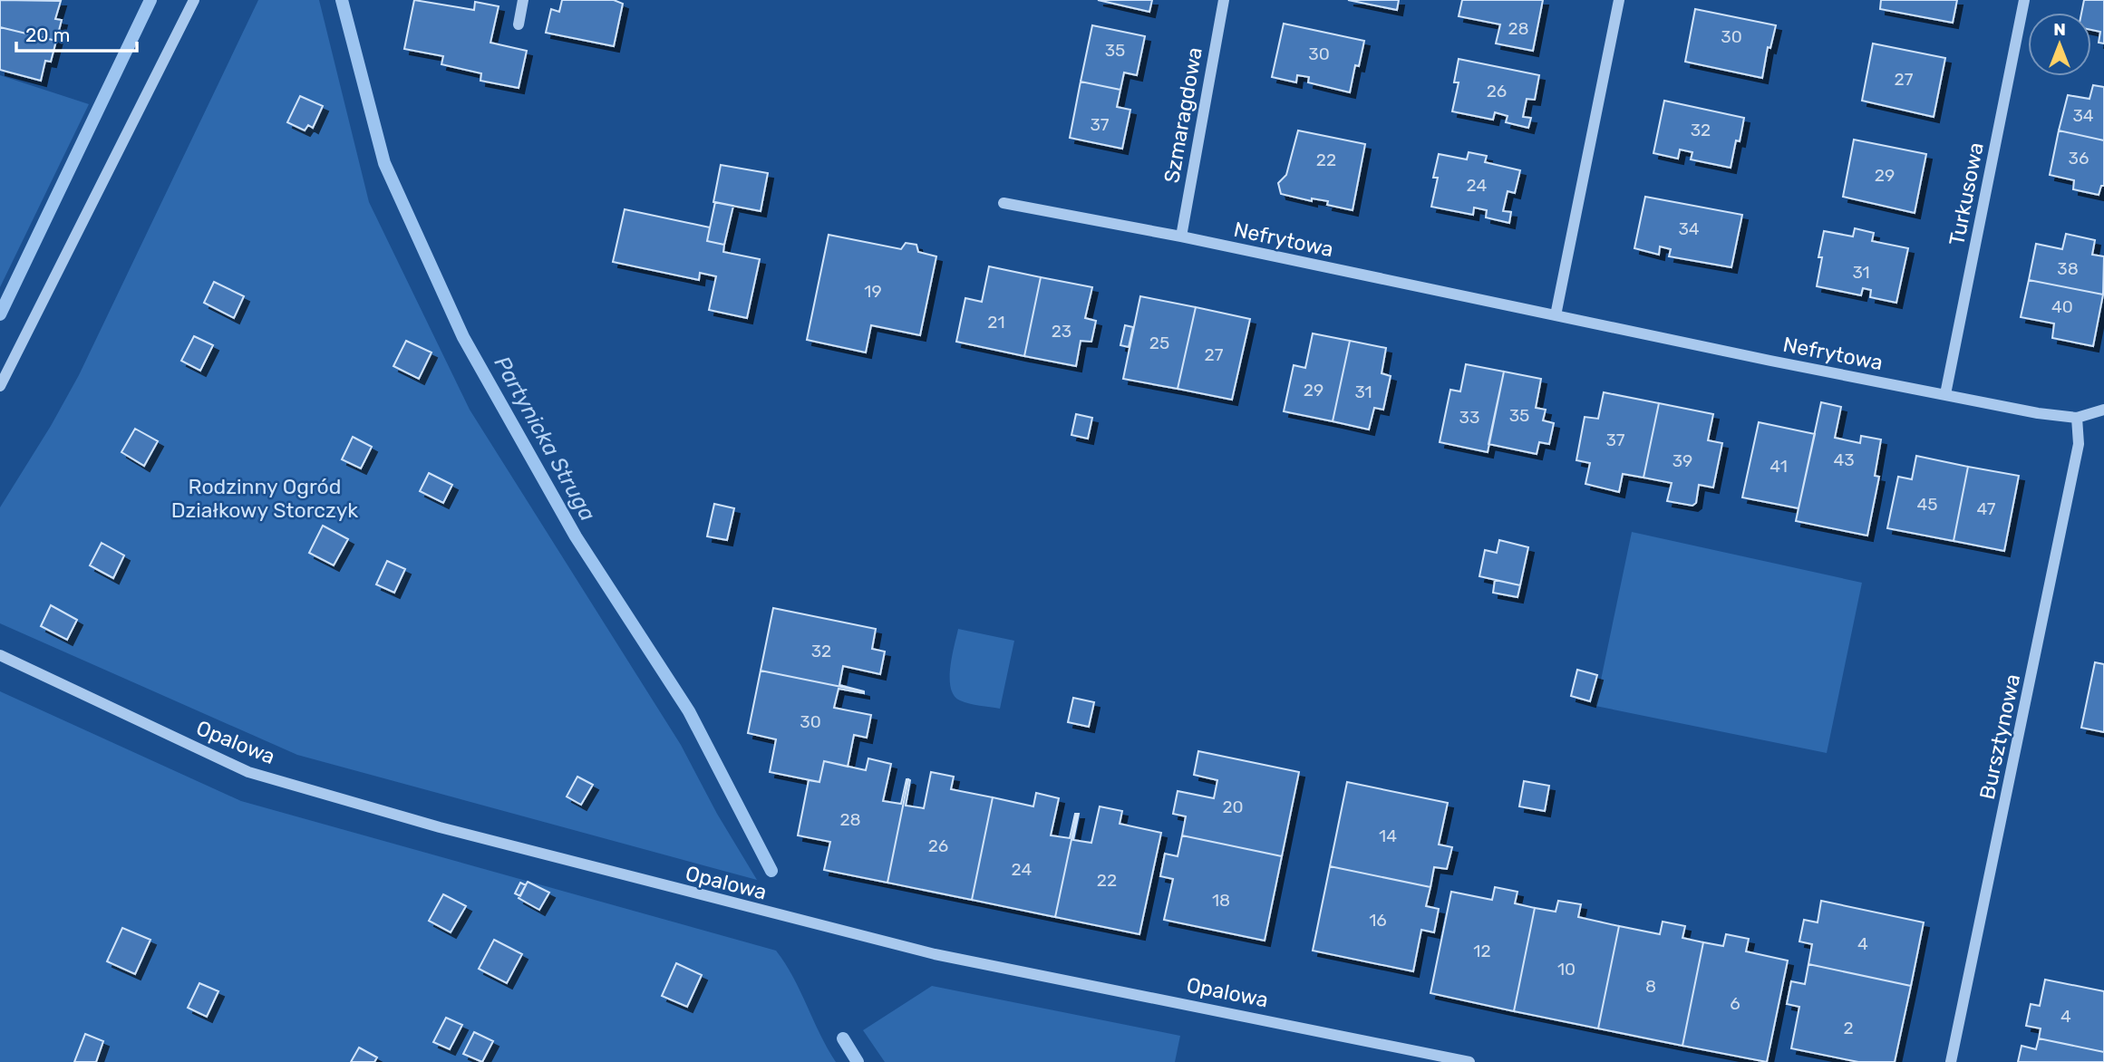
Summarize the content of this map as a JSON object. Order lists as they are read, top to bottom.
{
  "streets": {
    "street": [
      "Szmaragdowa",
      "Turkusowa",
      "Nefrytowa",
      "Bursztynowa",
      "Opalowa"
    ]
  },
  "crossings": [
    ["Szmaragdowa", "Nefrytowa"],
    ["Turkusowa", "Nefrytowa"],
    ["Nefrytowa", "Bursztynowa"]
  ],
  "water": ["Partynicka Struga"],
  "parks": ["Rodzinny Ogród Działkowy Storczyk"],
  "house_numbers": [
    "28",
    "30",
    "35",
    "30",
    "27",
    "26",
    "34",
    "37",
    "32",
    "36",
    "22",
    "29",
    "24",
    "34",
    "38",
    "31",
    "19",
    "40",
    "21",
    "23",
    "25",
    "27",
    "29",
    "31",
    "35",
    "33",
    "37",
    "43",
    "39",
    "41",
    "45",
    "47",
    "32",
    "30",
    "20",
    "28",
    "14",
    "26",
    "24",
    "22",
    "18",
    "16",
    "4",
    "12",
    "10",
    "8",
    "6",
    "4",
    "2"
  ],
  "scale_bar": "20 m",
  "north": "top"
}
